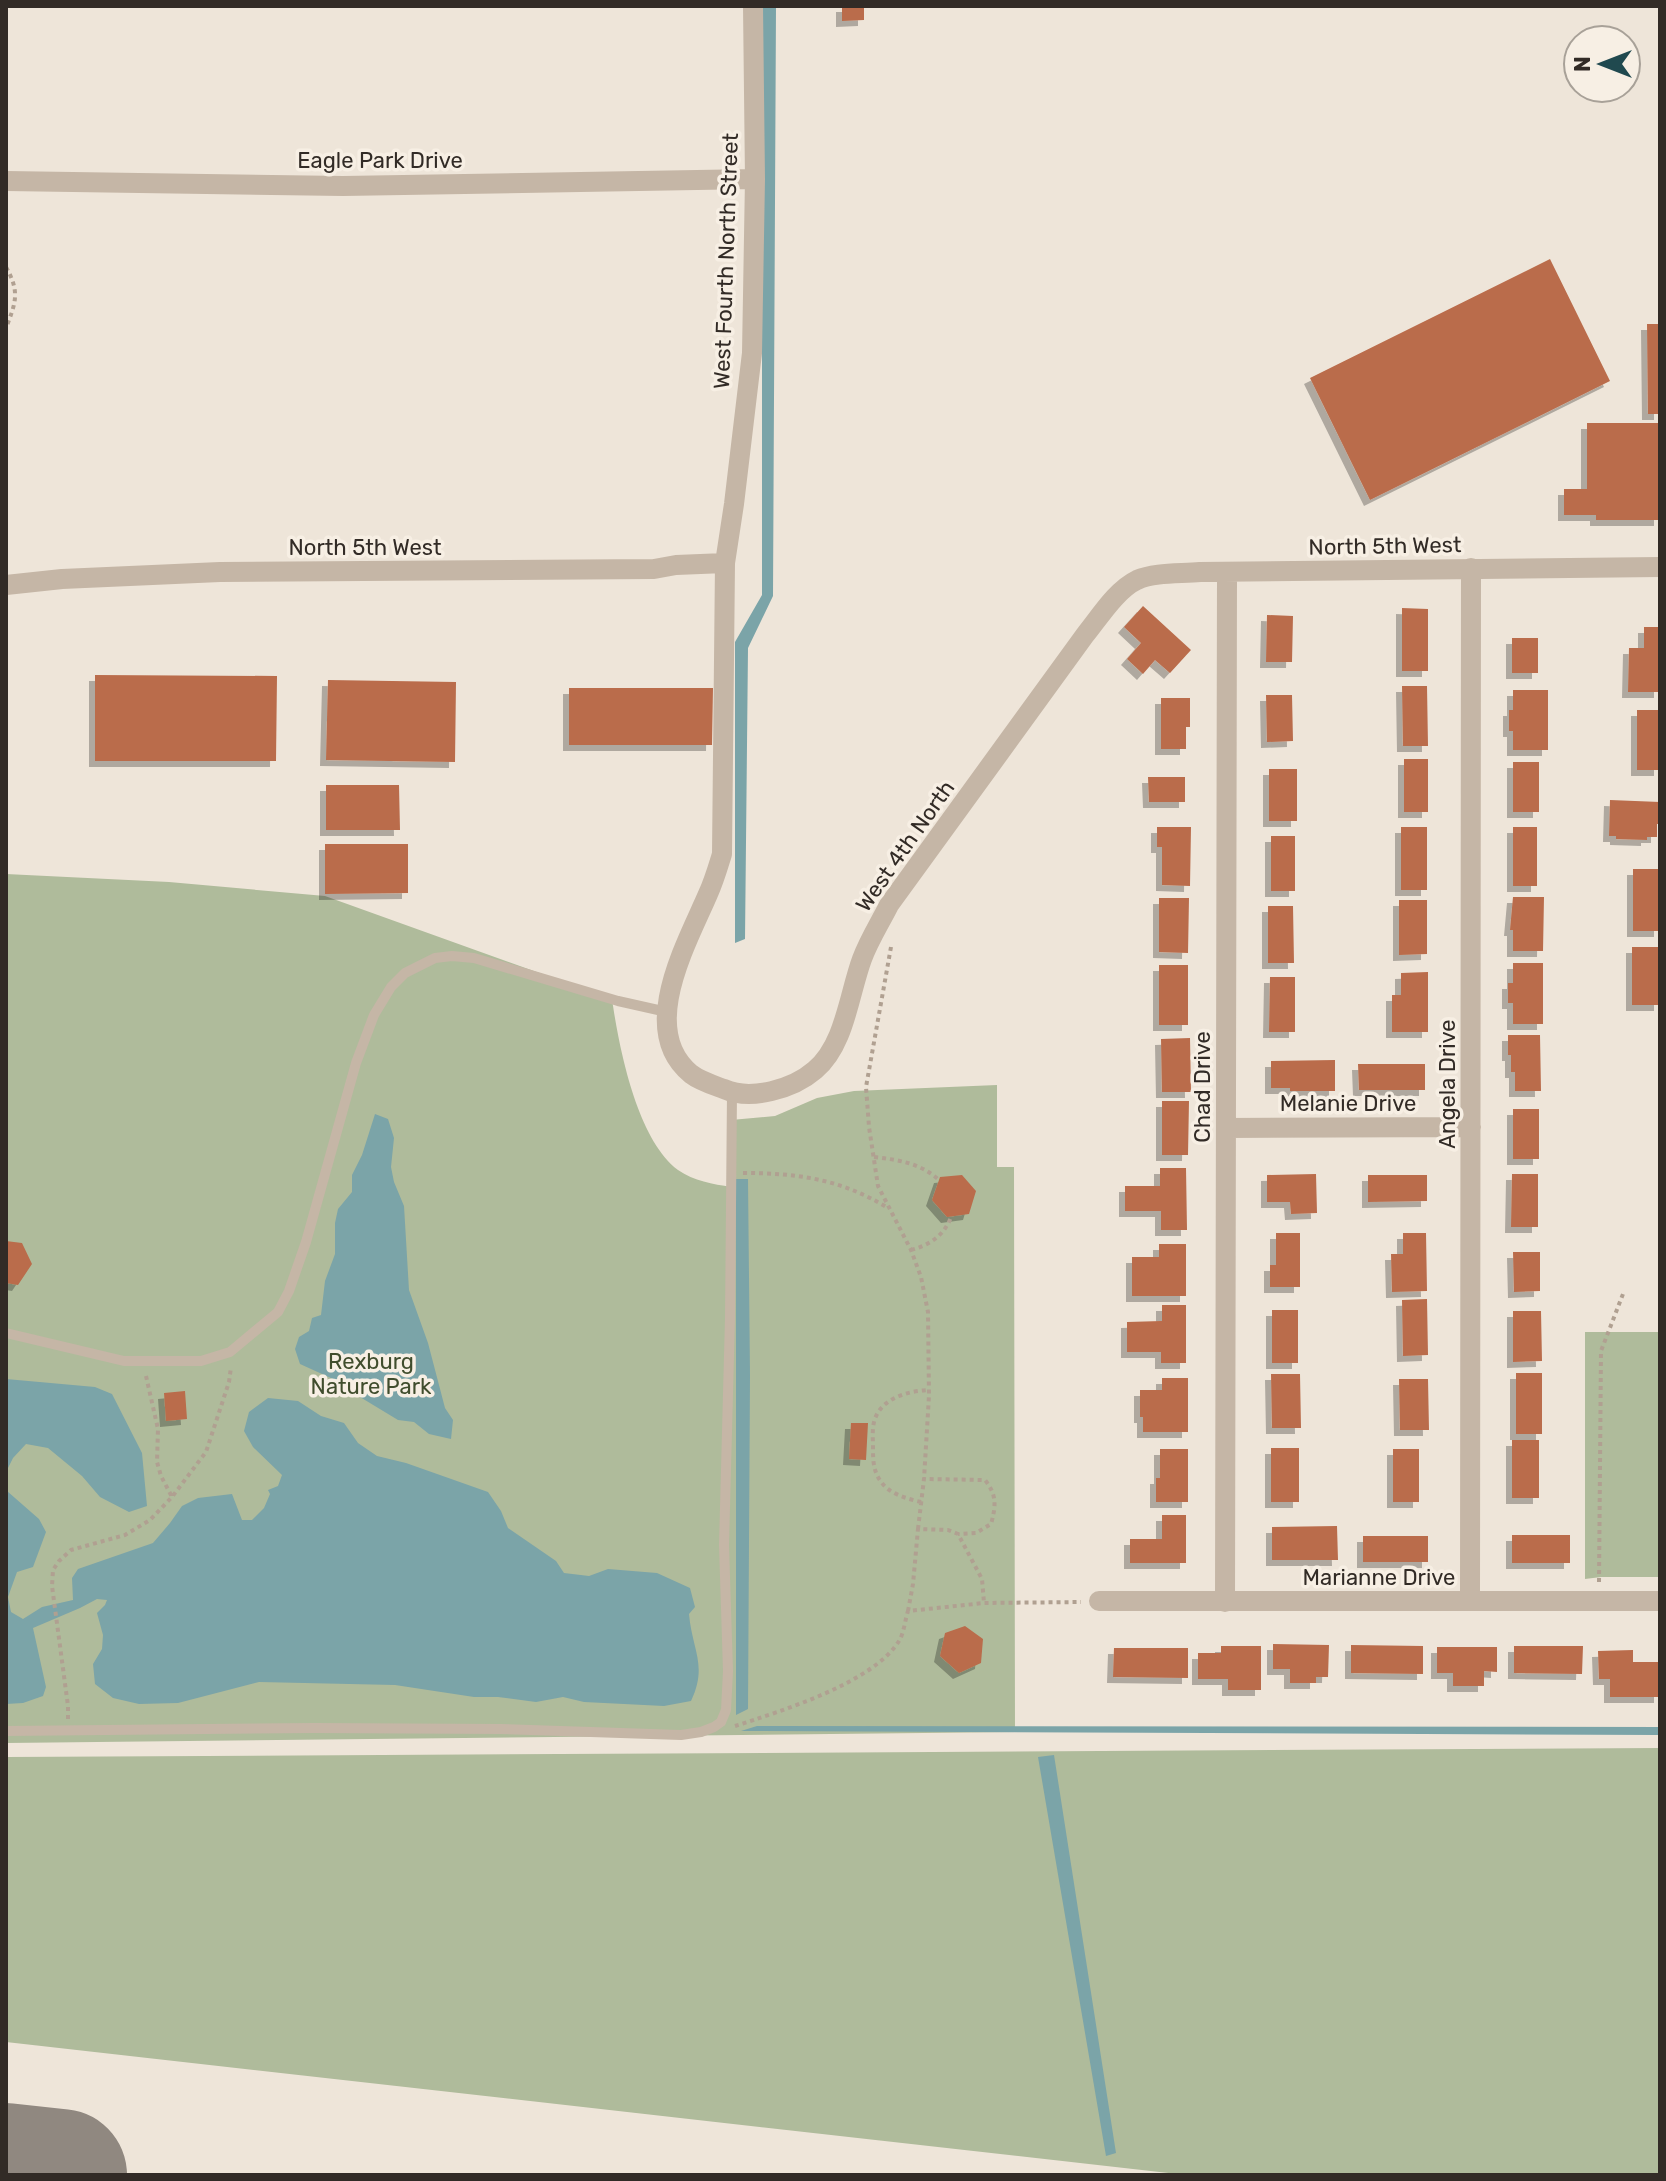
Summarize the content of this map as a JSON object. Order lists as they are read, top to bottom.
{
  "streets": {
    "street": [
      "Eagle Park Drive",
      "West Fourth North Street",
      "North 5th West",
      "West 4th North",
      "Angela Drive",
      "Chad Drive",
      "Melanie Drive",
      "Marianne Drive"
    ]
  },
  "crossings": [
    ["Eagle Park Drive", "West Fourth North Street"],
    ["West Fourth North Street", "North 5th West"],
    ["West Fourth North Street", "West 4th North"],
    ["North 5th West", "West 4th North"],
    ["North 5th West", "Angela Drive"],
    ["North 5th West", "Chad Drive"],
    ["Angela Drive", "Melanie Drive"],
    ["Angela Drive", "Marianne Drive"],
    ["Chad Drive", "Melanie Drive"],
    ["Chad Drive", "Marianne Drive"]
  ],
  "parks": ["Rexburg Nature Park"],
  "north": "left"
}
